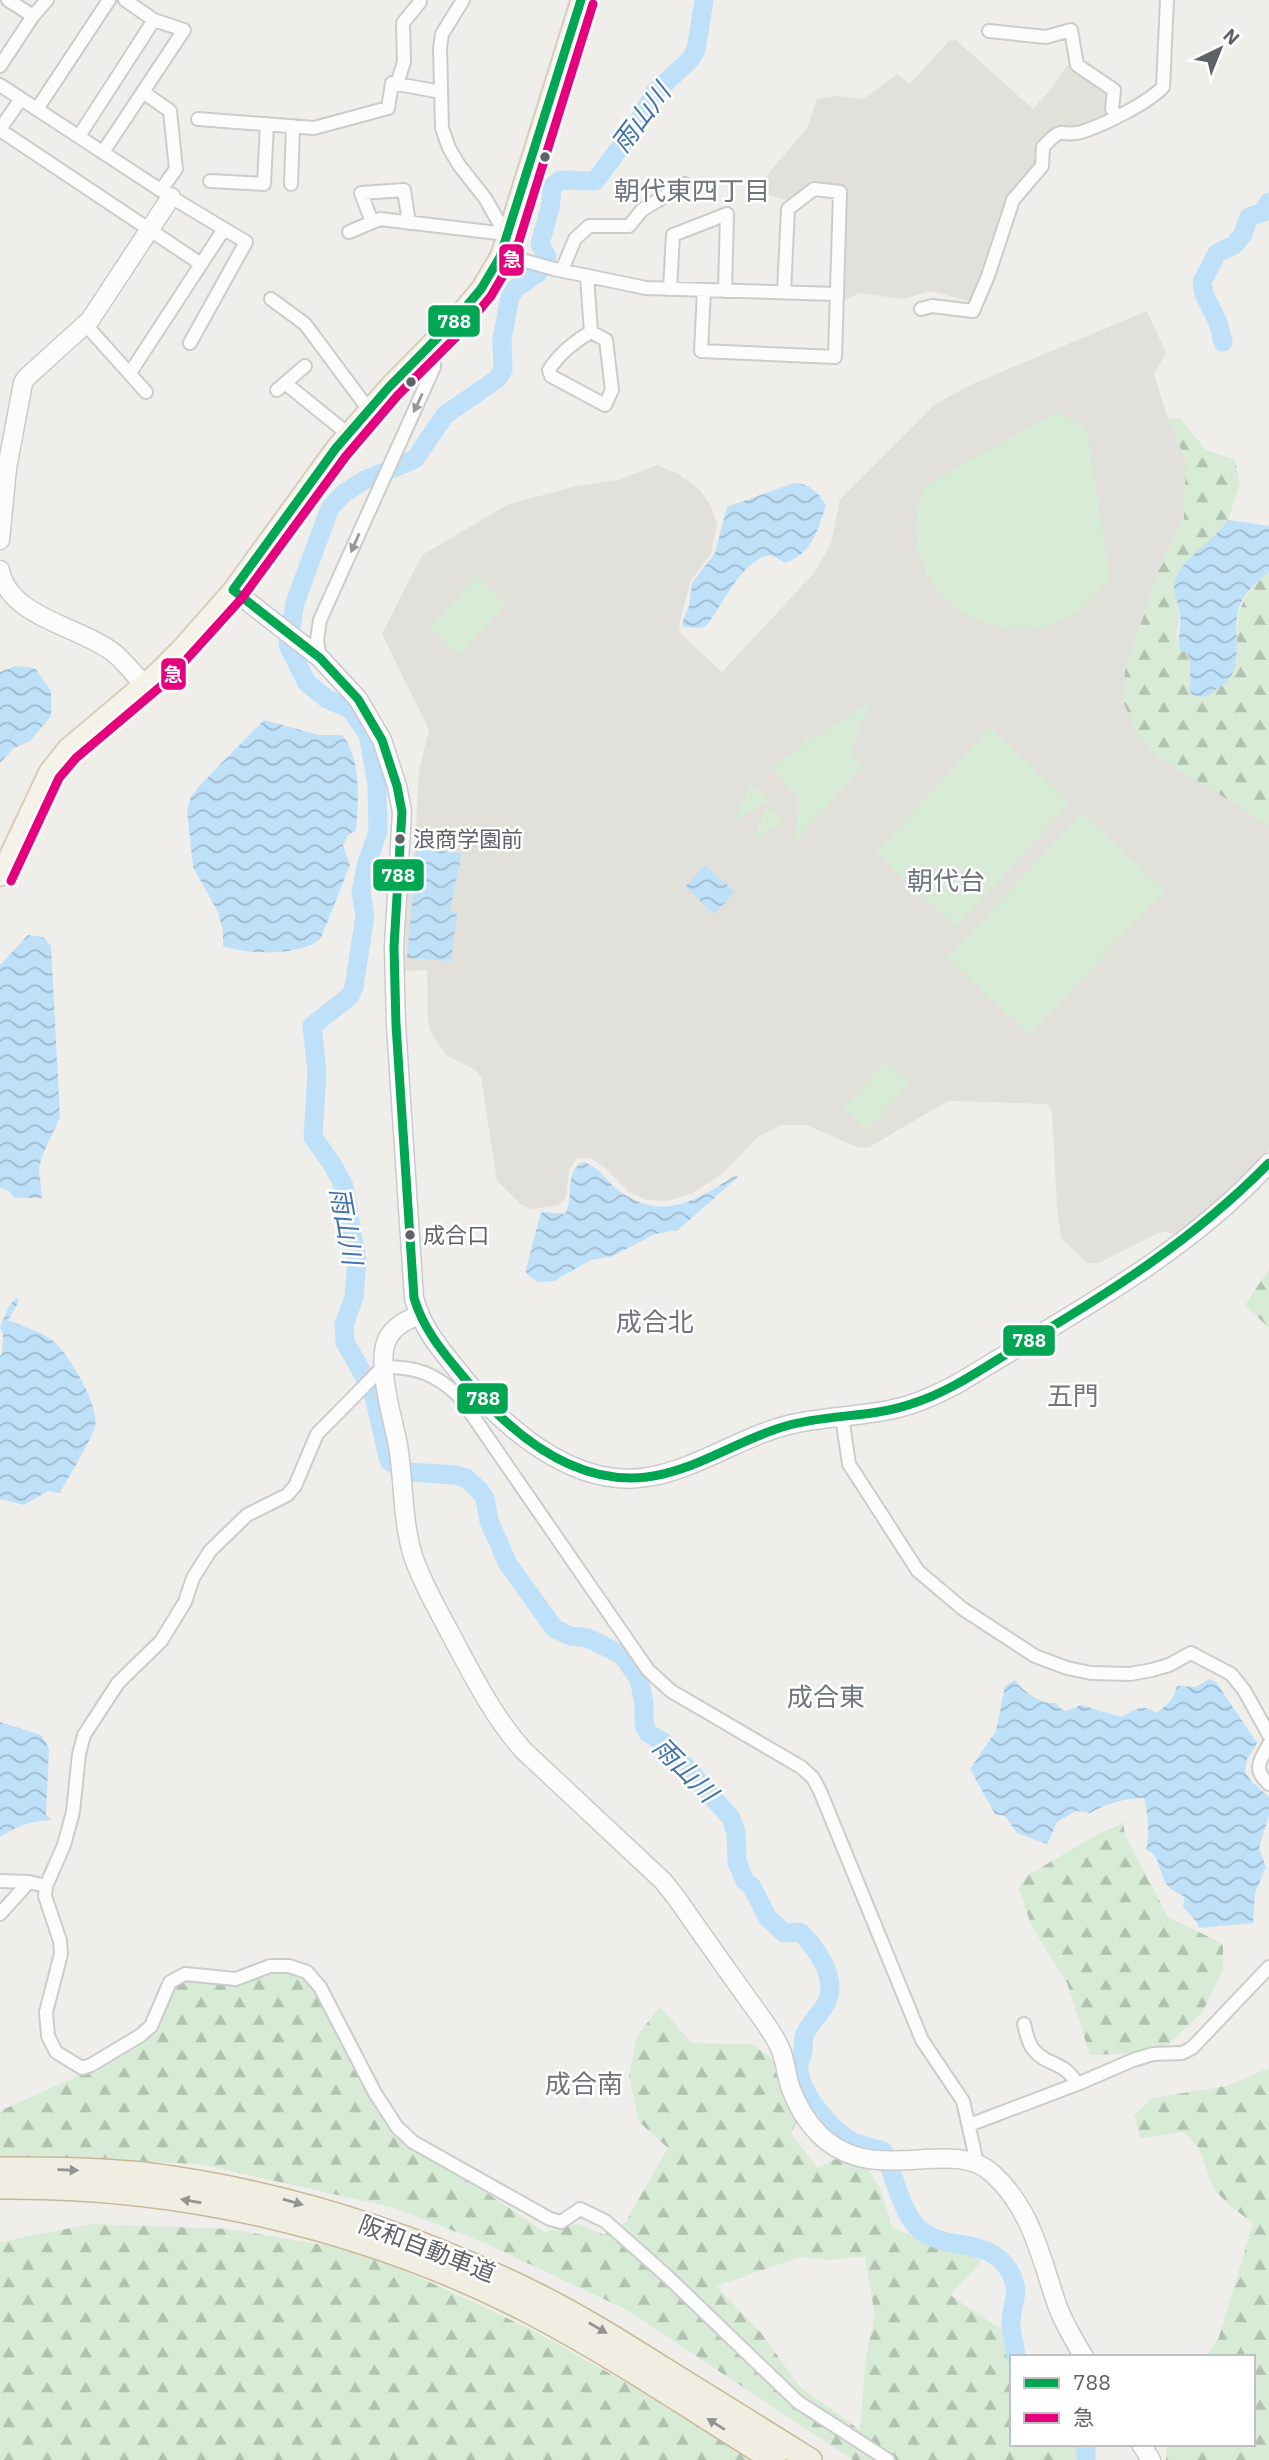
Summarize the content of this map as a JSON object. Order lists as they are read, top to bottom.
{
  "streets": {
    "highway": ["阪和自動車道"]
  },
  "districts": [
    "朝代東四丁目",
    "朝代台",
    "成合北",
    "五門",
    "成合東",
    "成合南"
  ],
  "water": ["雨山川"],
  "places": ["浪商学園前", "成合口"],
  "lines": ["transit line 788", "transit line 急"],
  "legend": ["788", "急"],
  "north": "top right"
}
